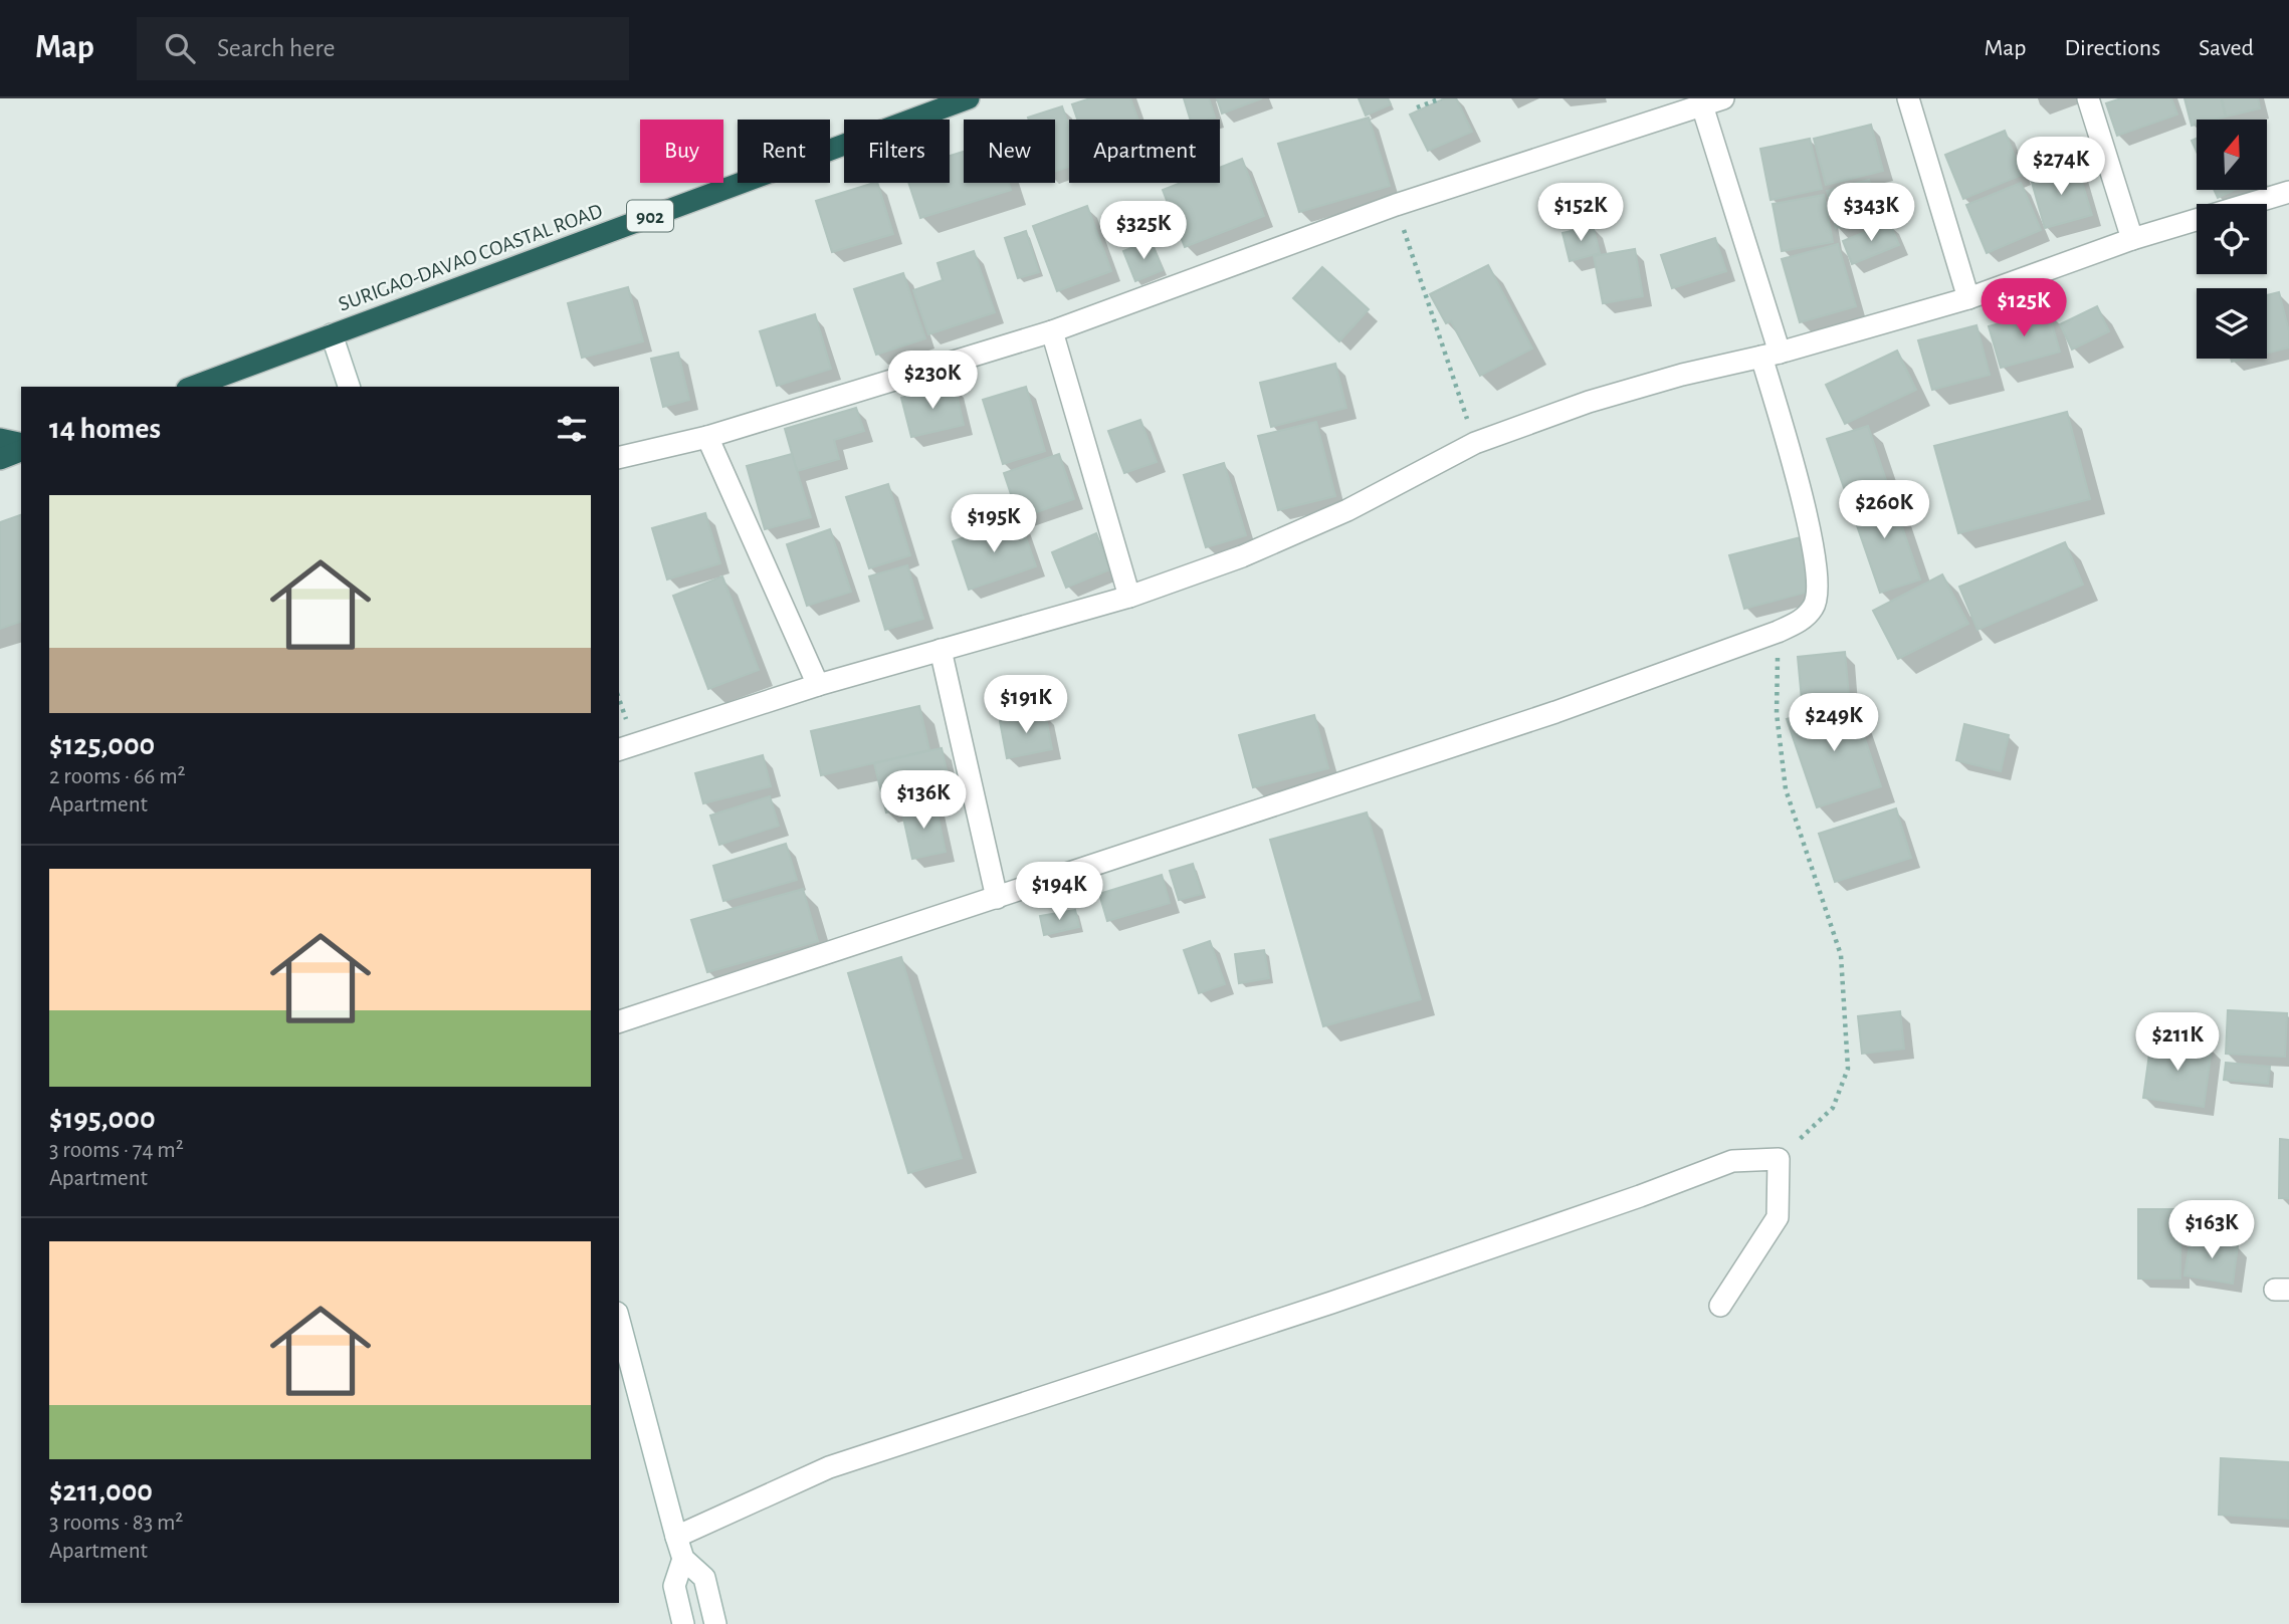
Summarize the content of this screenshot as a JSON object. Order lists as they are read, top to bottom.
{
  "streets": {
    "highway": ["902", "SURIGAO-DAVAO COASTAL ROAD"]
  },
  "north": "top",
  "page": {
    "header": "Map",
    "search": "Search here",
    "nav": ["Map", "Directions", "Saved"],
    "chip": [
      "Buy",
      "Rent",
      "Filters",
      "New",
      "Apartment"
    ],
    "price": [
      "$274K",
      "$152K",
      "$343K",
      "$325K",
      "$125K",
      "$230K",
      "$260K",
      "$195K",
      "$191K",
      "$249K",
      "$136K",
      "$194K",
      "$211K",
      "$163K"
    ],
    "heading": "14 homes",
    "list": [
      {
        "name": "$125,000",
        "note": "2 rooms · 66 m² · Apartment"
      },
      {
        "name": "$195,000",
        "note": "3 rooms · 74 m² · Apartment"
      },
      {
        "name": "$211,000",
        "note": "3 rooms · 83 m² · Apartment"
      }
    ]
  }
}
